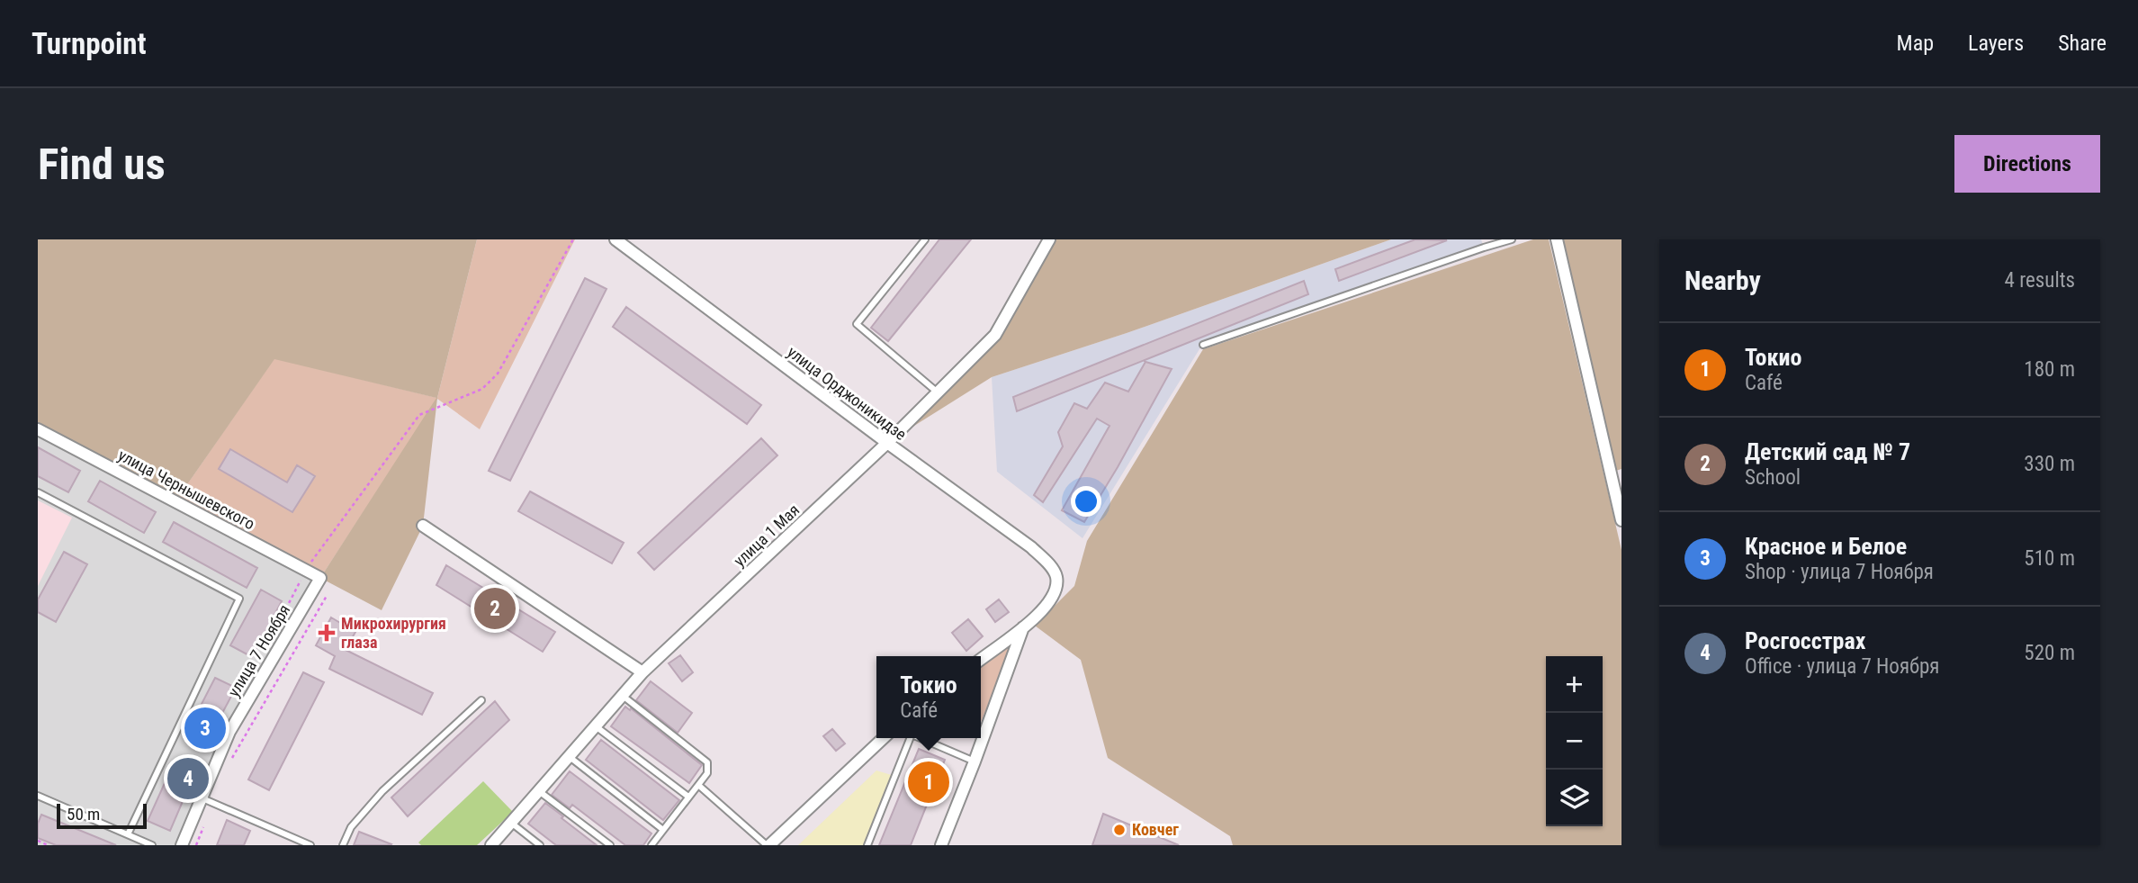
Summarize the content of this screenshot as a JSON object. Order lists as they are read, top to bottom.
{
  "streets": {
    "street": [
      "улица Орджоникидзе",
      "улица Чернышевского",
      "улица 1 Мая",
      "улица 7 Ноября"
    ]
  },
  "crossings": [
    ["улица Орджоникидзе", "улица 1 Мая"],
    ["улица Чернышевского", "улица 7 Ноября"]
  ],
  "places": {
    "health": ["Микрохирургия глаза"],
    "other": ["Ковчег"]
  },
  "scale_bar": "50 m",
  "page": {
    "header": "Turnpoint",
    "nav": ["Map", "Layers", "Share"],
    "buttons": "Directions",
    "title": "Find us",
    "heading": ["Nearby", "4 results"],
    "list": [
      {
        "mark": "1",
        "name": "Токио",
        "note": "Café",
        "value": "180 m"
      },
      {
        "mark": "2",
        "name": "Детский сад № 7",
        "note": "School",
        "value": "330 m"
      },
      {
        "mark": "3",
        "name": "Красное и Белое",
        "note": "Shop · улица 7 Ноября",
        "value": "510 m"
      },
      {
        "mark": "4",
        "name": "Росгосстрах",
        "note": "Office · улица 7 Ноября",
        "value": "520 m"
      }
    ],
    "pins": [
      "2",
      "3",
      "4",
      "1"
    ],
    "map_buttons": ["+", "−"],
    "popup": ["Токио", "Café"],
    "scale": "50 m"
  }
}
